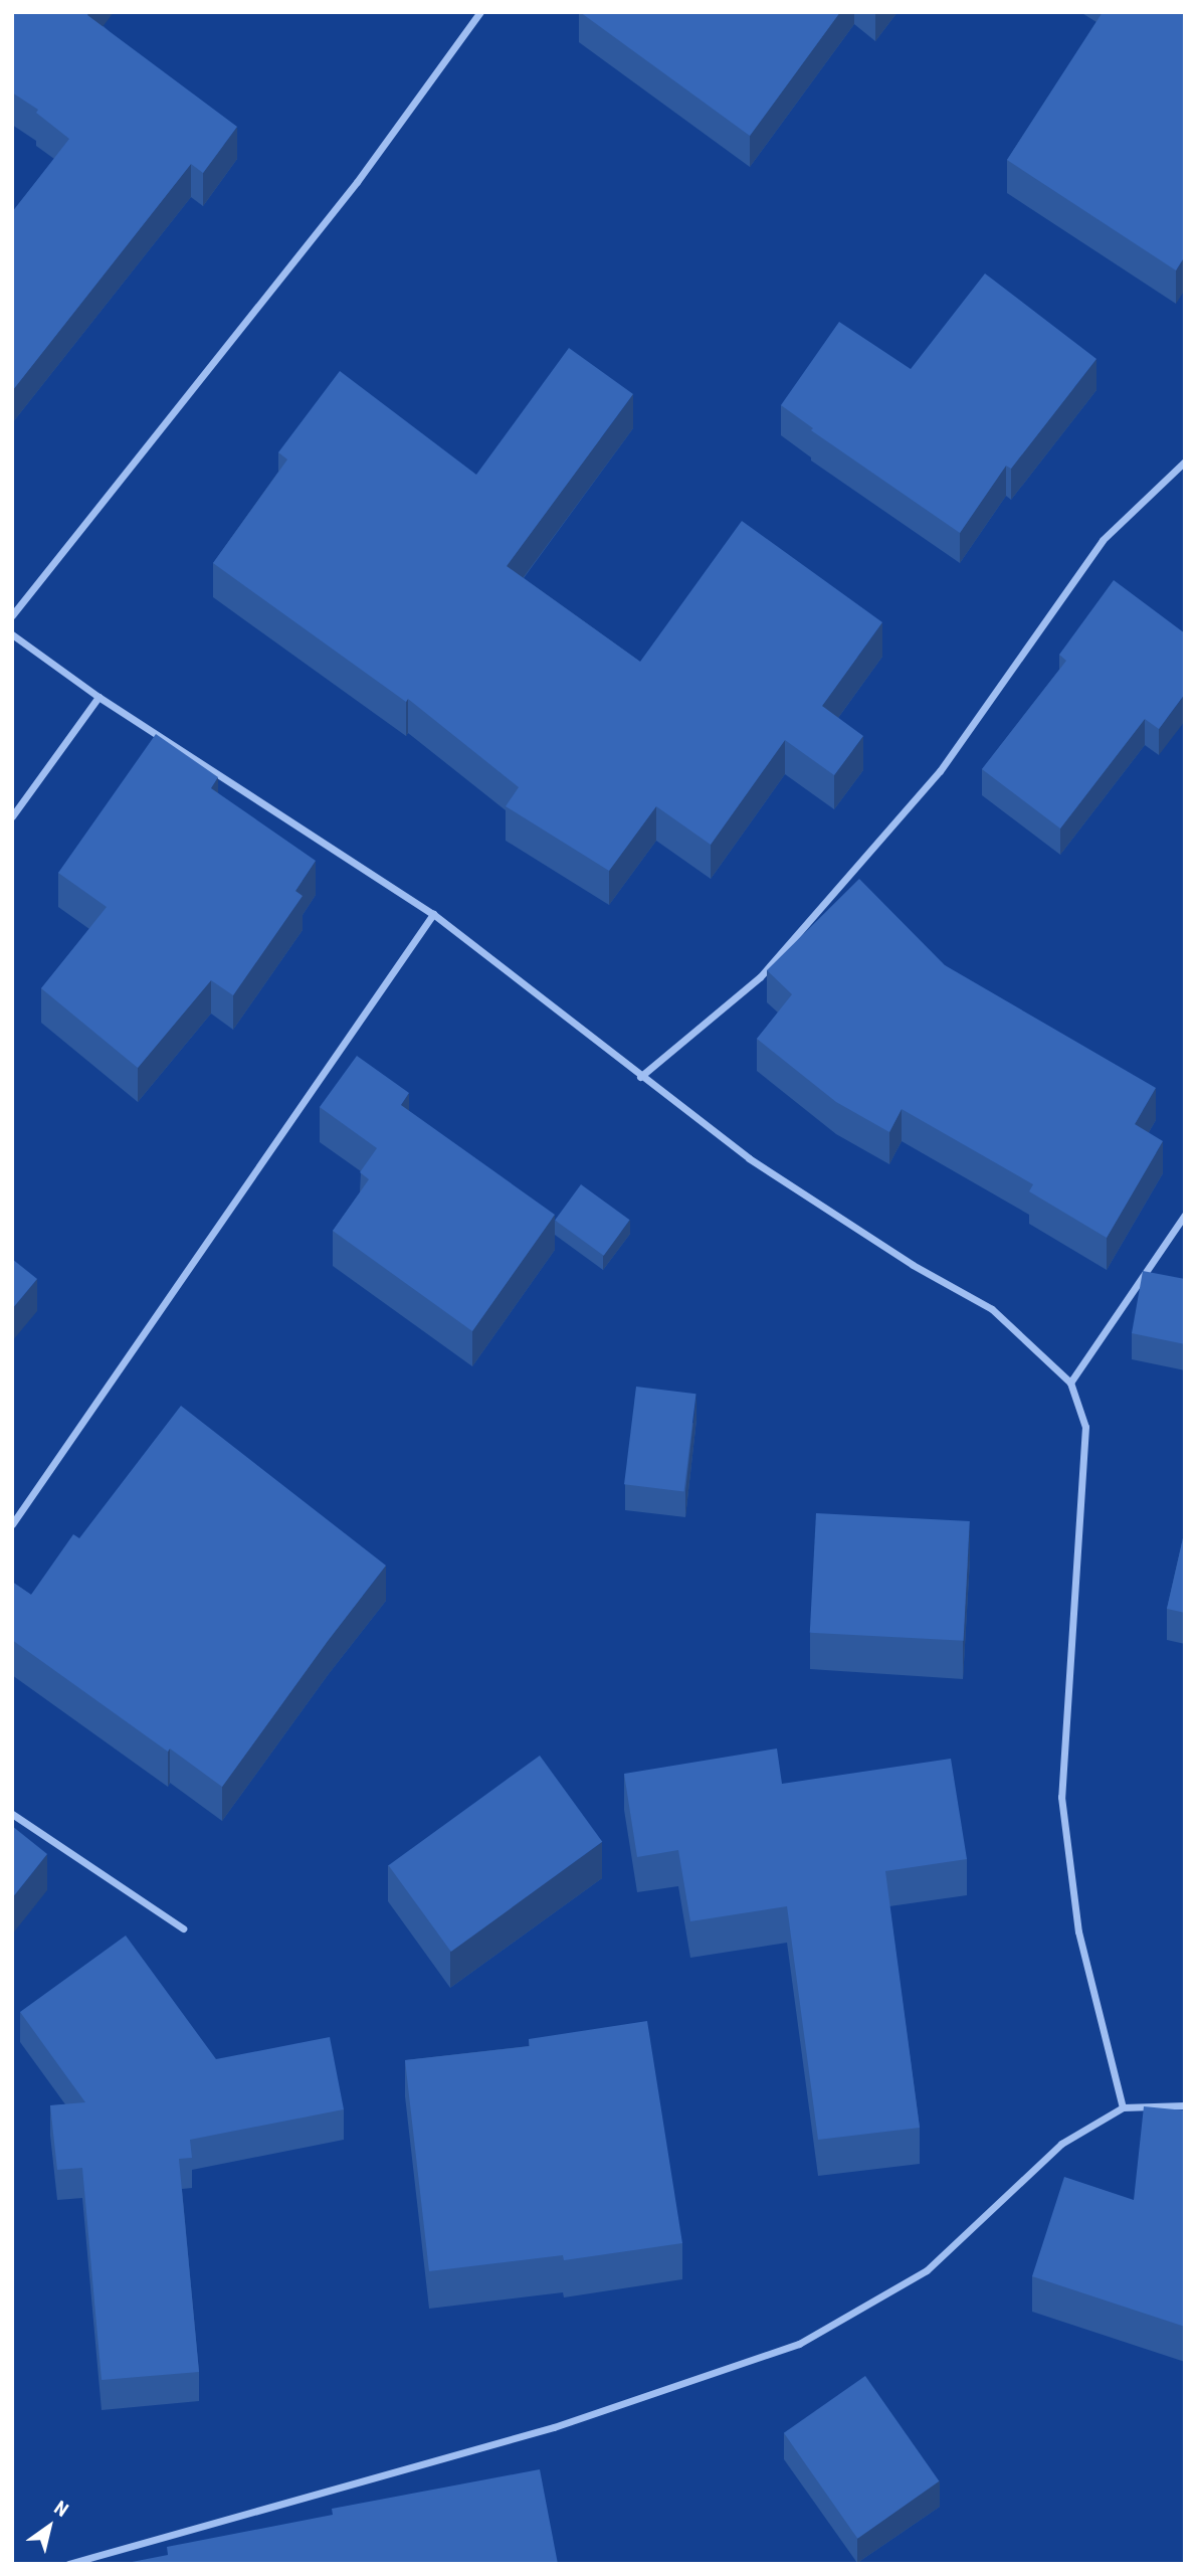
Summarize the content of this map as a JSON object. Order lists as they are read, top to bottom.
{
  "north": "top right"
}
